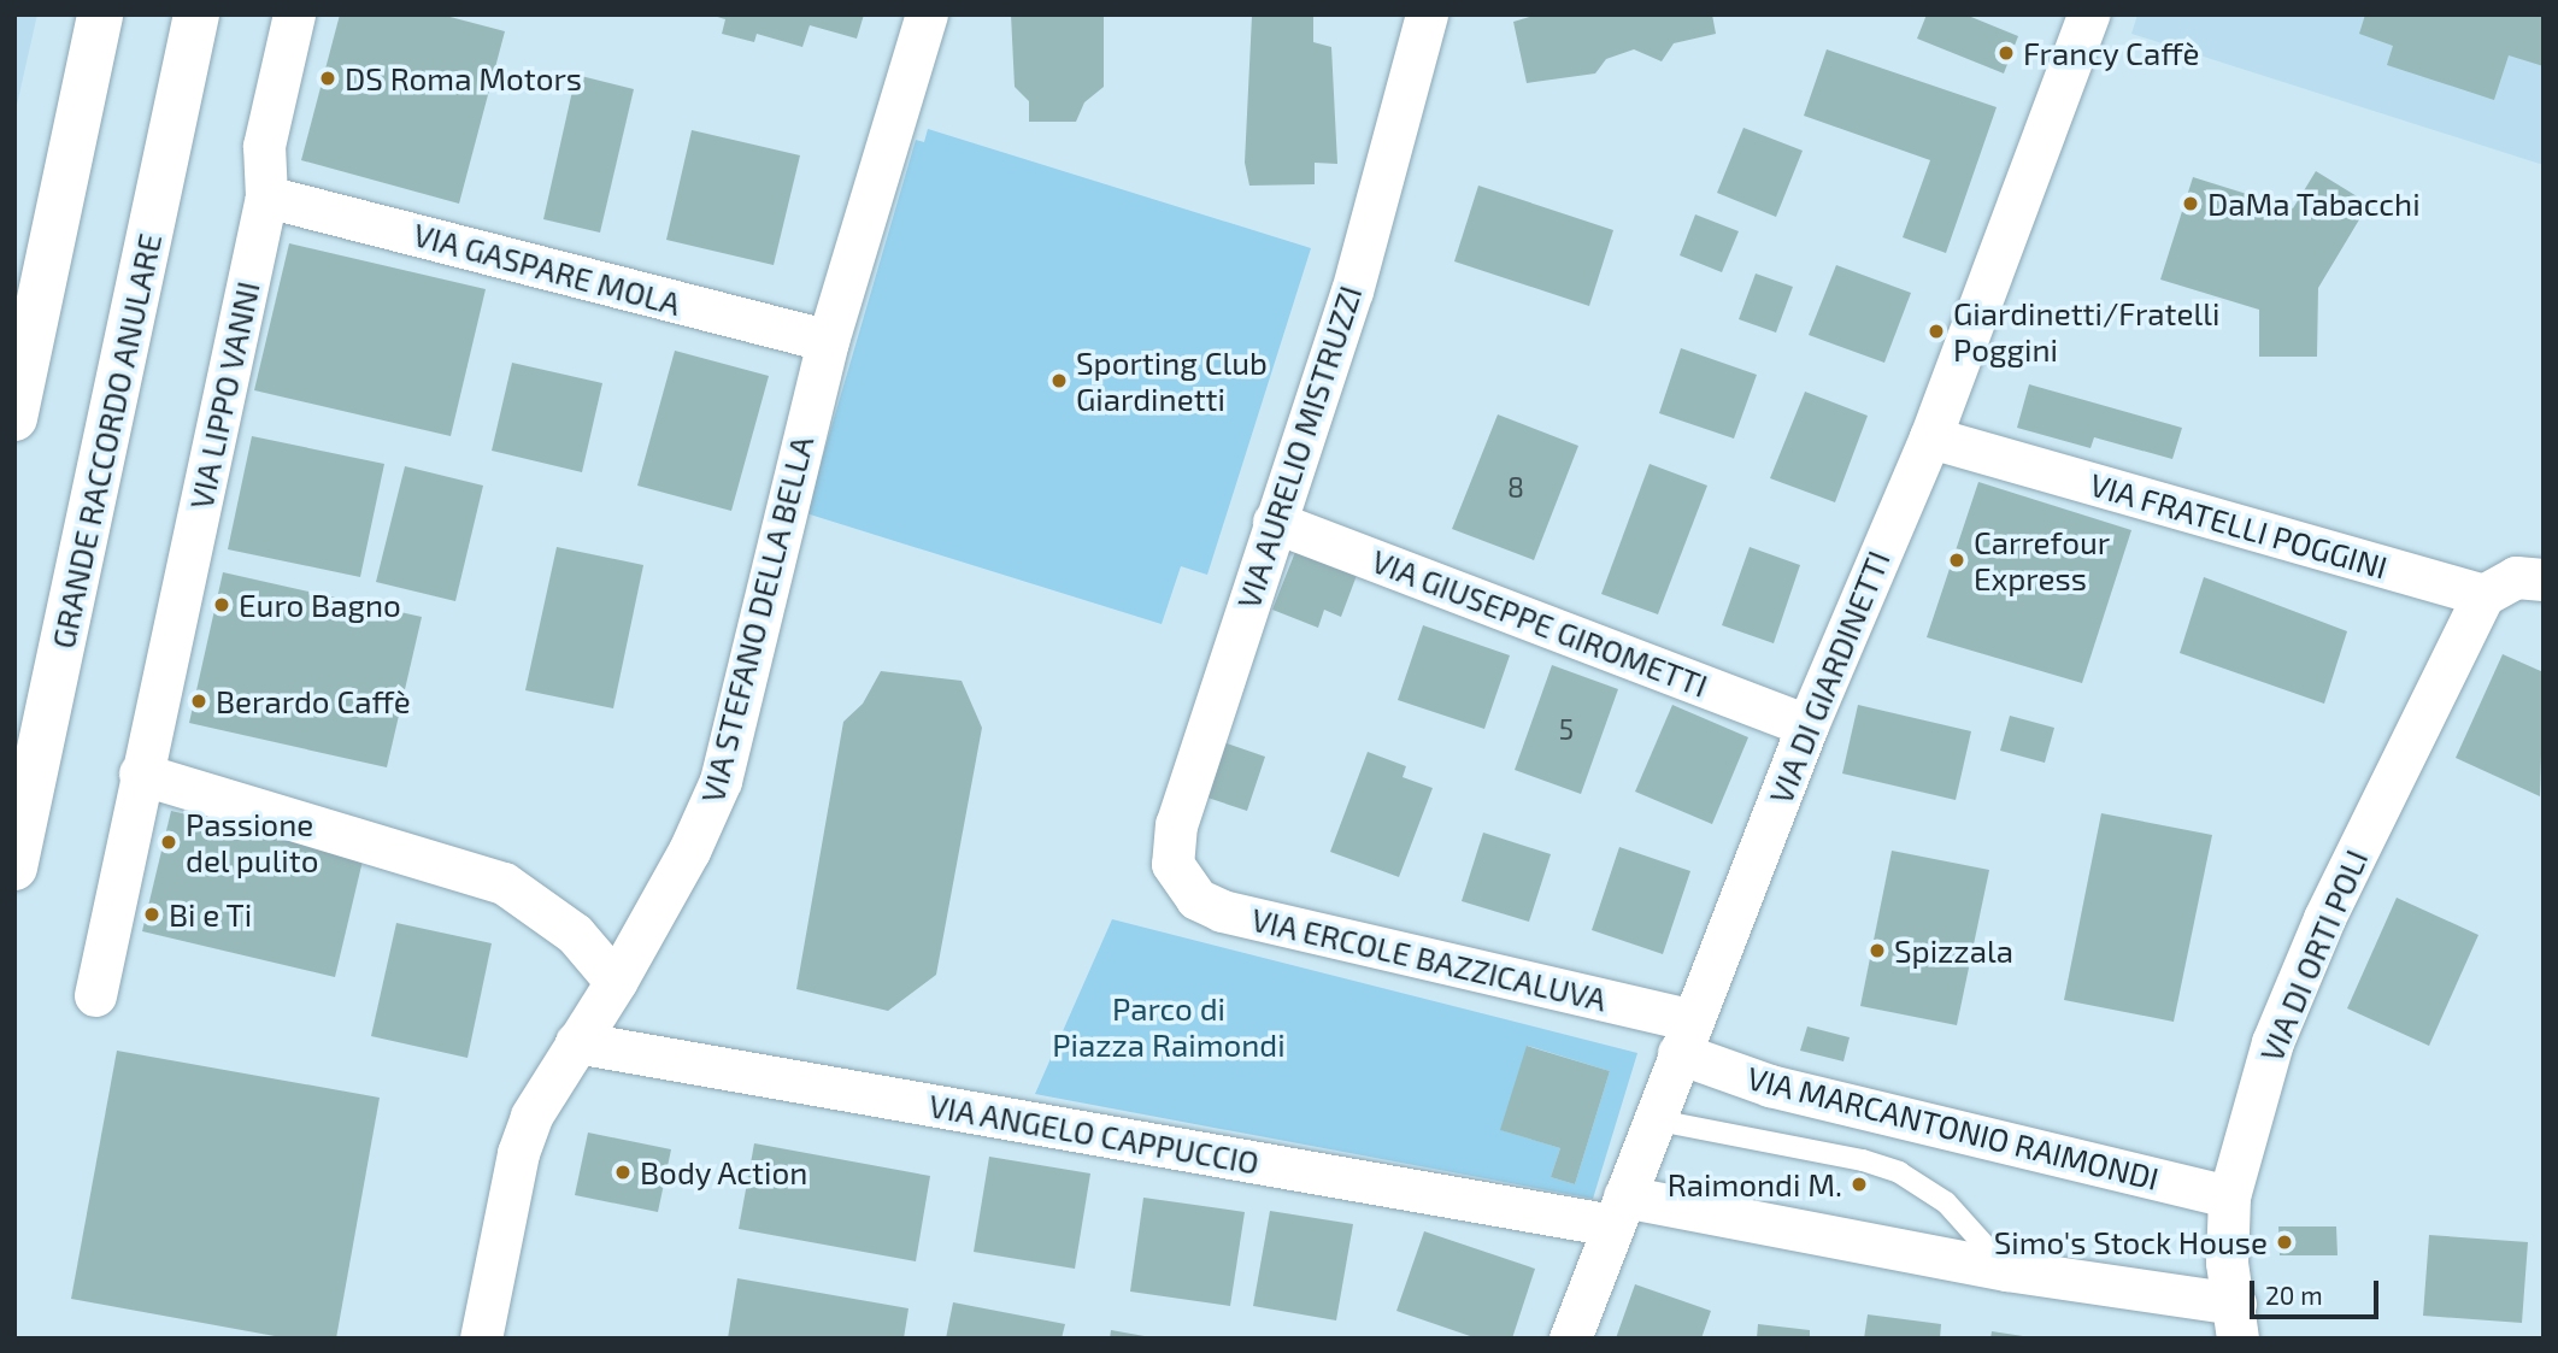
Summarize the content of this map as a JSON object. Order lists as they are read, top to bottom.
{
  "streets": {
    "highway": ["GRANDE RACCORDO ANULARE"],
    "street": [
      "VIA GASPARE MOLA",
      "VIA LIPPO VANNI",
      "VIA AURELIO MISTRUZZI",
      "VIA FRATELLI POGGINI",
      "VIA STEFANO DELLA BELLA",
      "VIA GIUSEPPE GIROMETTI",
      "VIA DI GIARDINETTI",
      "VIA DI ORTI POLI",
      "VIA ERCOLE BAZZICALUVA",
      "VIA MARCANTONIO RAIMONDI",
      "VIA ANGELO CAPPUCCIO"
    ]
  },
  "crossings": [
    ["VIA GASPARE MOLA", "VIA LIPPO VANNI"],
    ["VIA GASPARE MOLA", "VIA STEFANO DELLA BELLA"],
    ["VIA AURELIO MISTRUZZI", "VIA GIUSEPPE GIROMETTI"],
    ["VIA AURELIO MISTRUZZI", "VIA ERCOLE BAZZICALUVA"],
    ["VIA FRATELLI POGGINI", "VIA DI GIARDINETTI"],
    ["VIA FRATELLI POGGINI", "VIA DI ORTI POLI"],
    ["VIA STEFANO DELLA BELLA", "VIA ANGELO CAPPUCCIO"],
    ["VIA GIUSEPPE GIROMETTI", "VIA DI GIARDINETTI"],
    ["VIA DI GIARDINETTI", "VIA ERCOLE BAZZICALUVA"],
    ["VIA DI GIARDINETTI", "VIA MARCANTONIO RAIMONDI"],
    ["VIA DI GIARDINETTI", "VIA ANGELO CAPPUCCIO"],
    ["VIA DI ORTI POLI", "VIA MARCANTONIO RAIMONDI"],
    ["VIA ERCOLE BAZZICALUVA", "VIA MARCANTONIO RAIMONDI"]
  ],
  "parks": ["Parco di Piazza Raimondi"],
  "places": [
    "Francy Caffè",
    "DS Roma Motors",
    "DaMa Tabacchi",
    "Giardinetti/Fratelli Poggini",
    "Sporting Club Giardinetti",
    "Carrefour Express",
    "Euro Bagno",
    "Berardo Caffè",
    "Passione del pulito",
    "Bi e Ti",
    "Spizzala",
    "Body Action",
    "Raimondi M.",
    "Simo's Stock House"
  ],
  "house_numbers": ["8", "5"],
  "scale_bar": "20 m"
}
